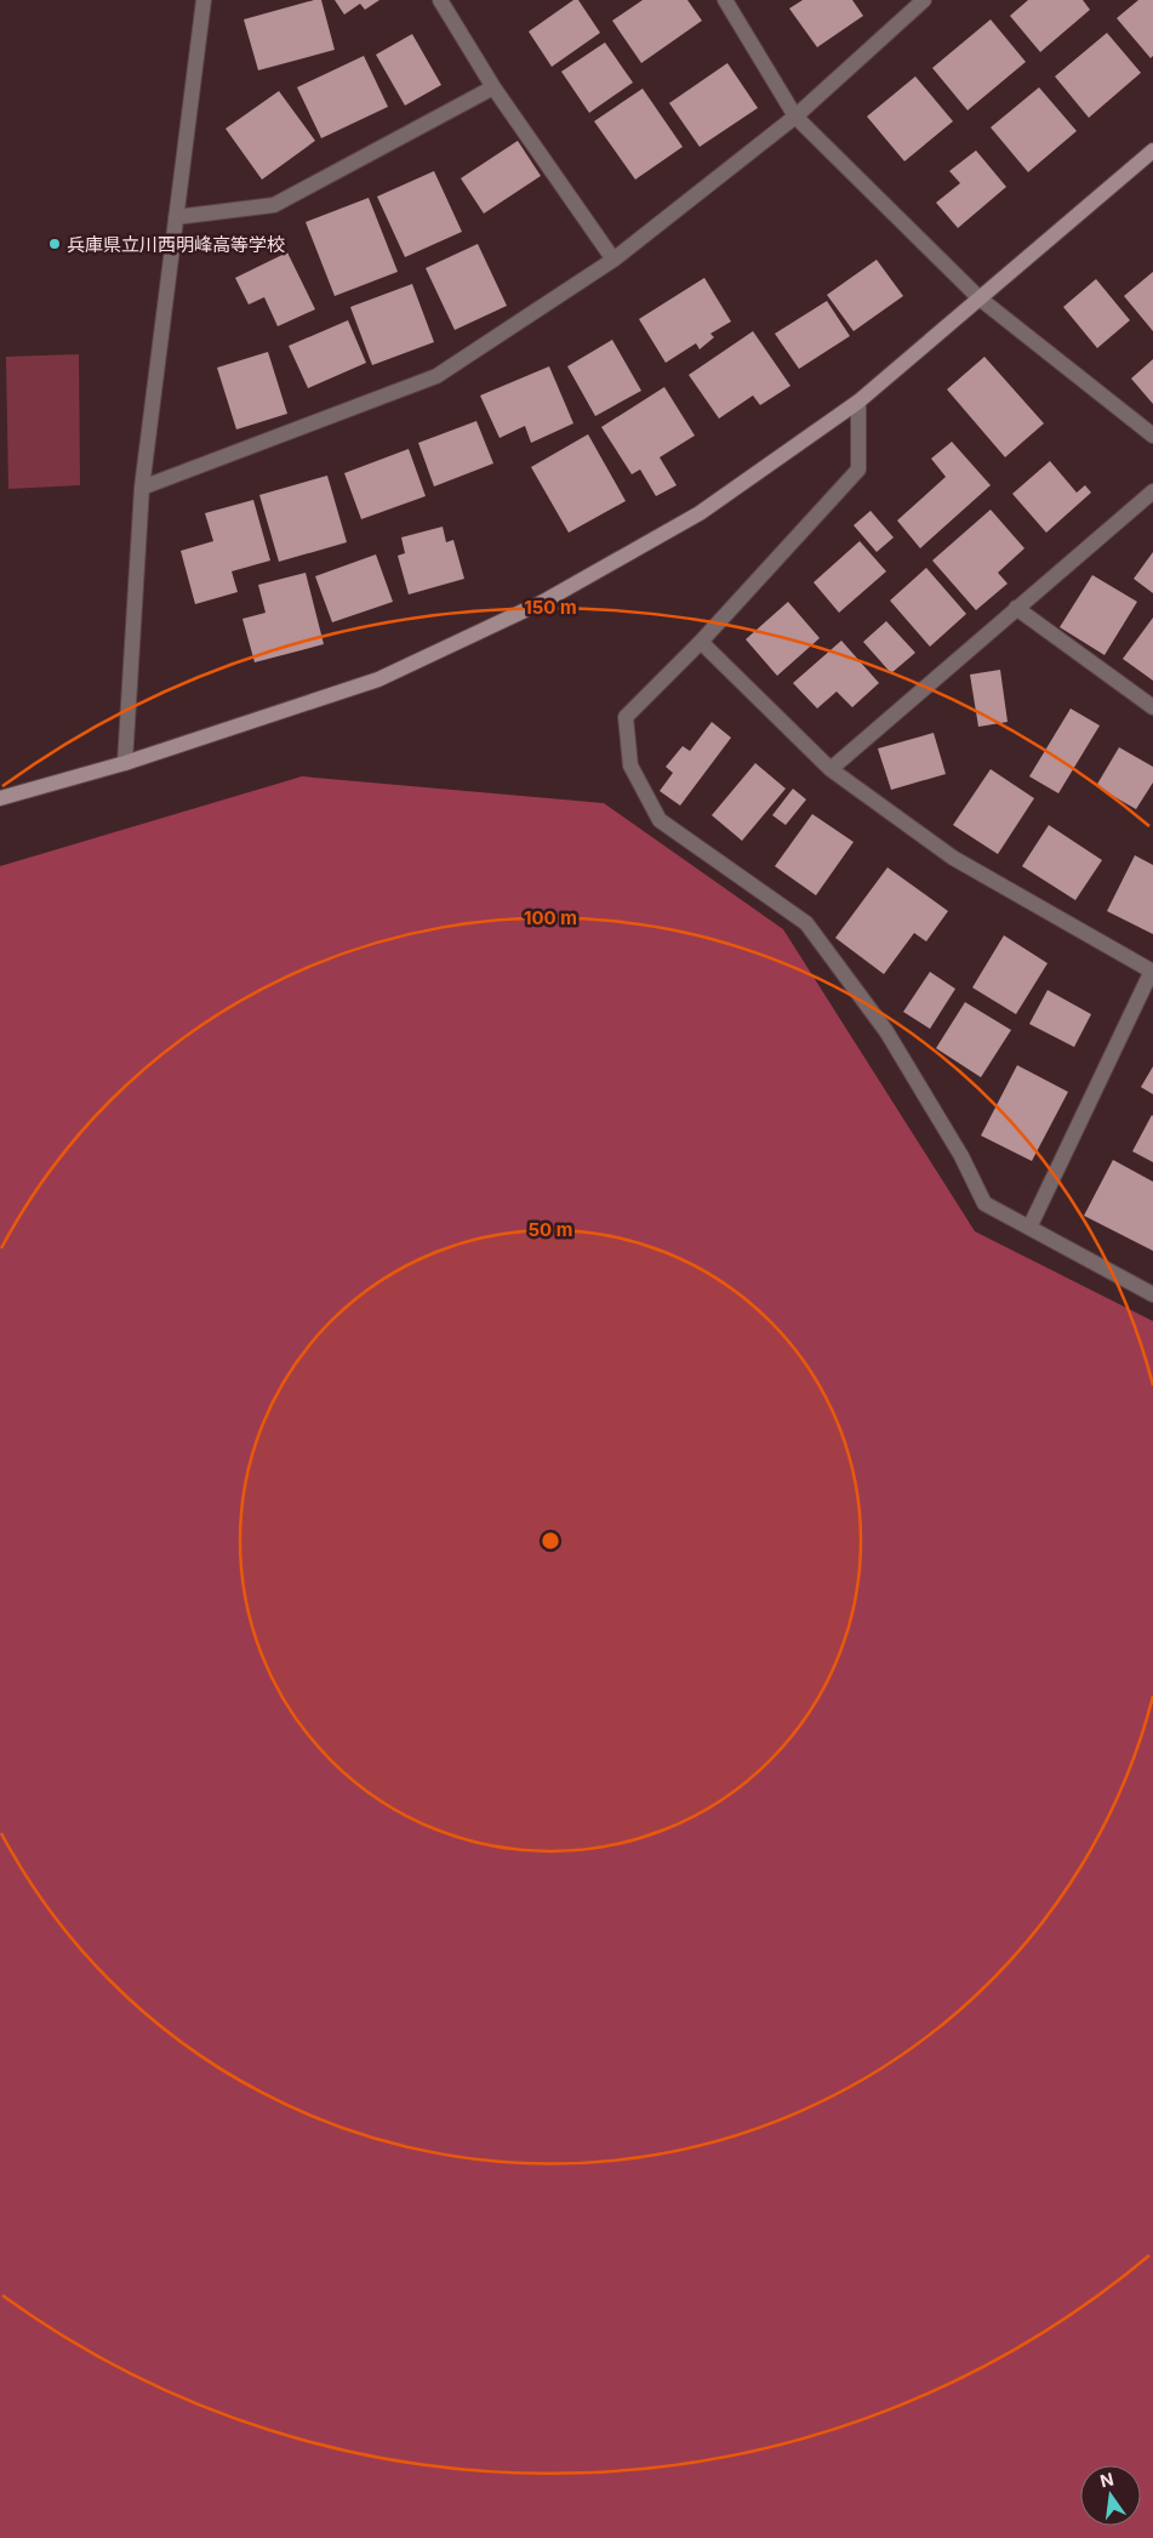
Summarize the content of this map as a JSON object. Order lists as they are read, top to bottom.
{
  "places": ["兵庫県立川西明峰高等学校"],
  "north": "top",
  "rings": ["150 m", "100 m", "50 m"]
}
